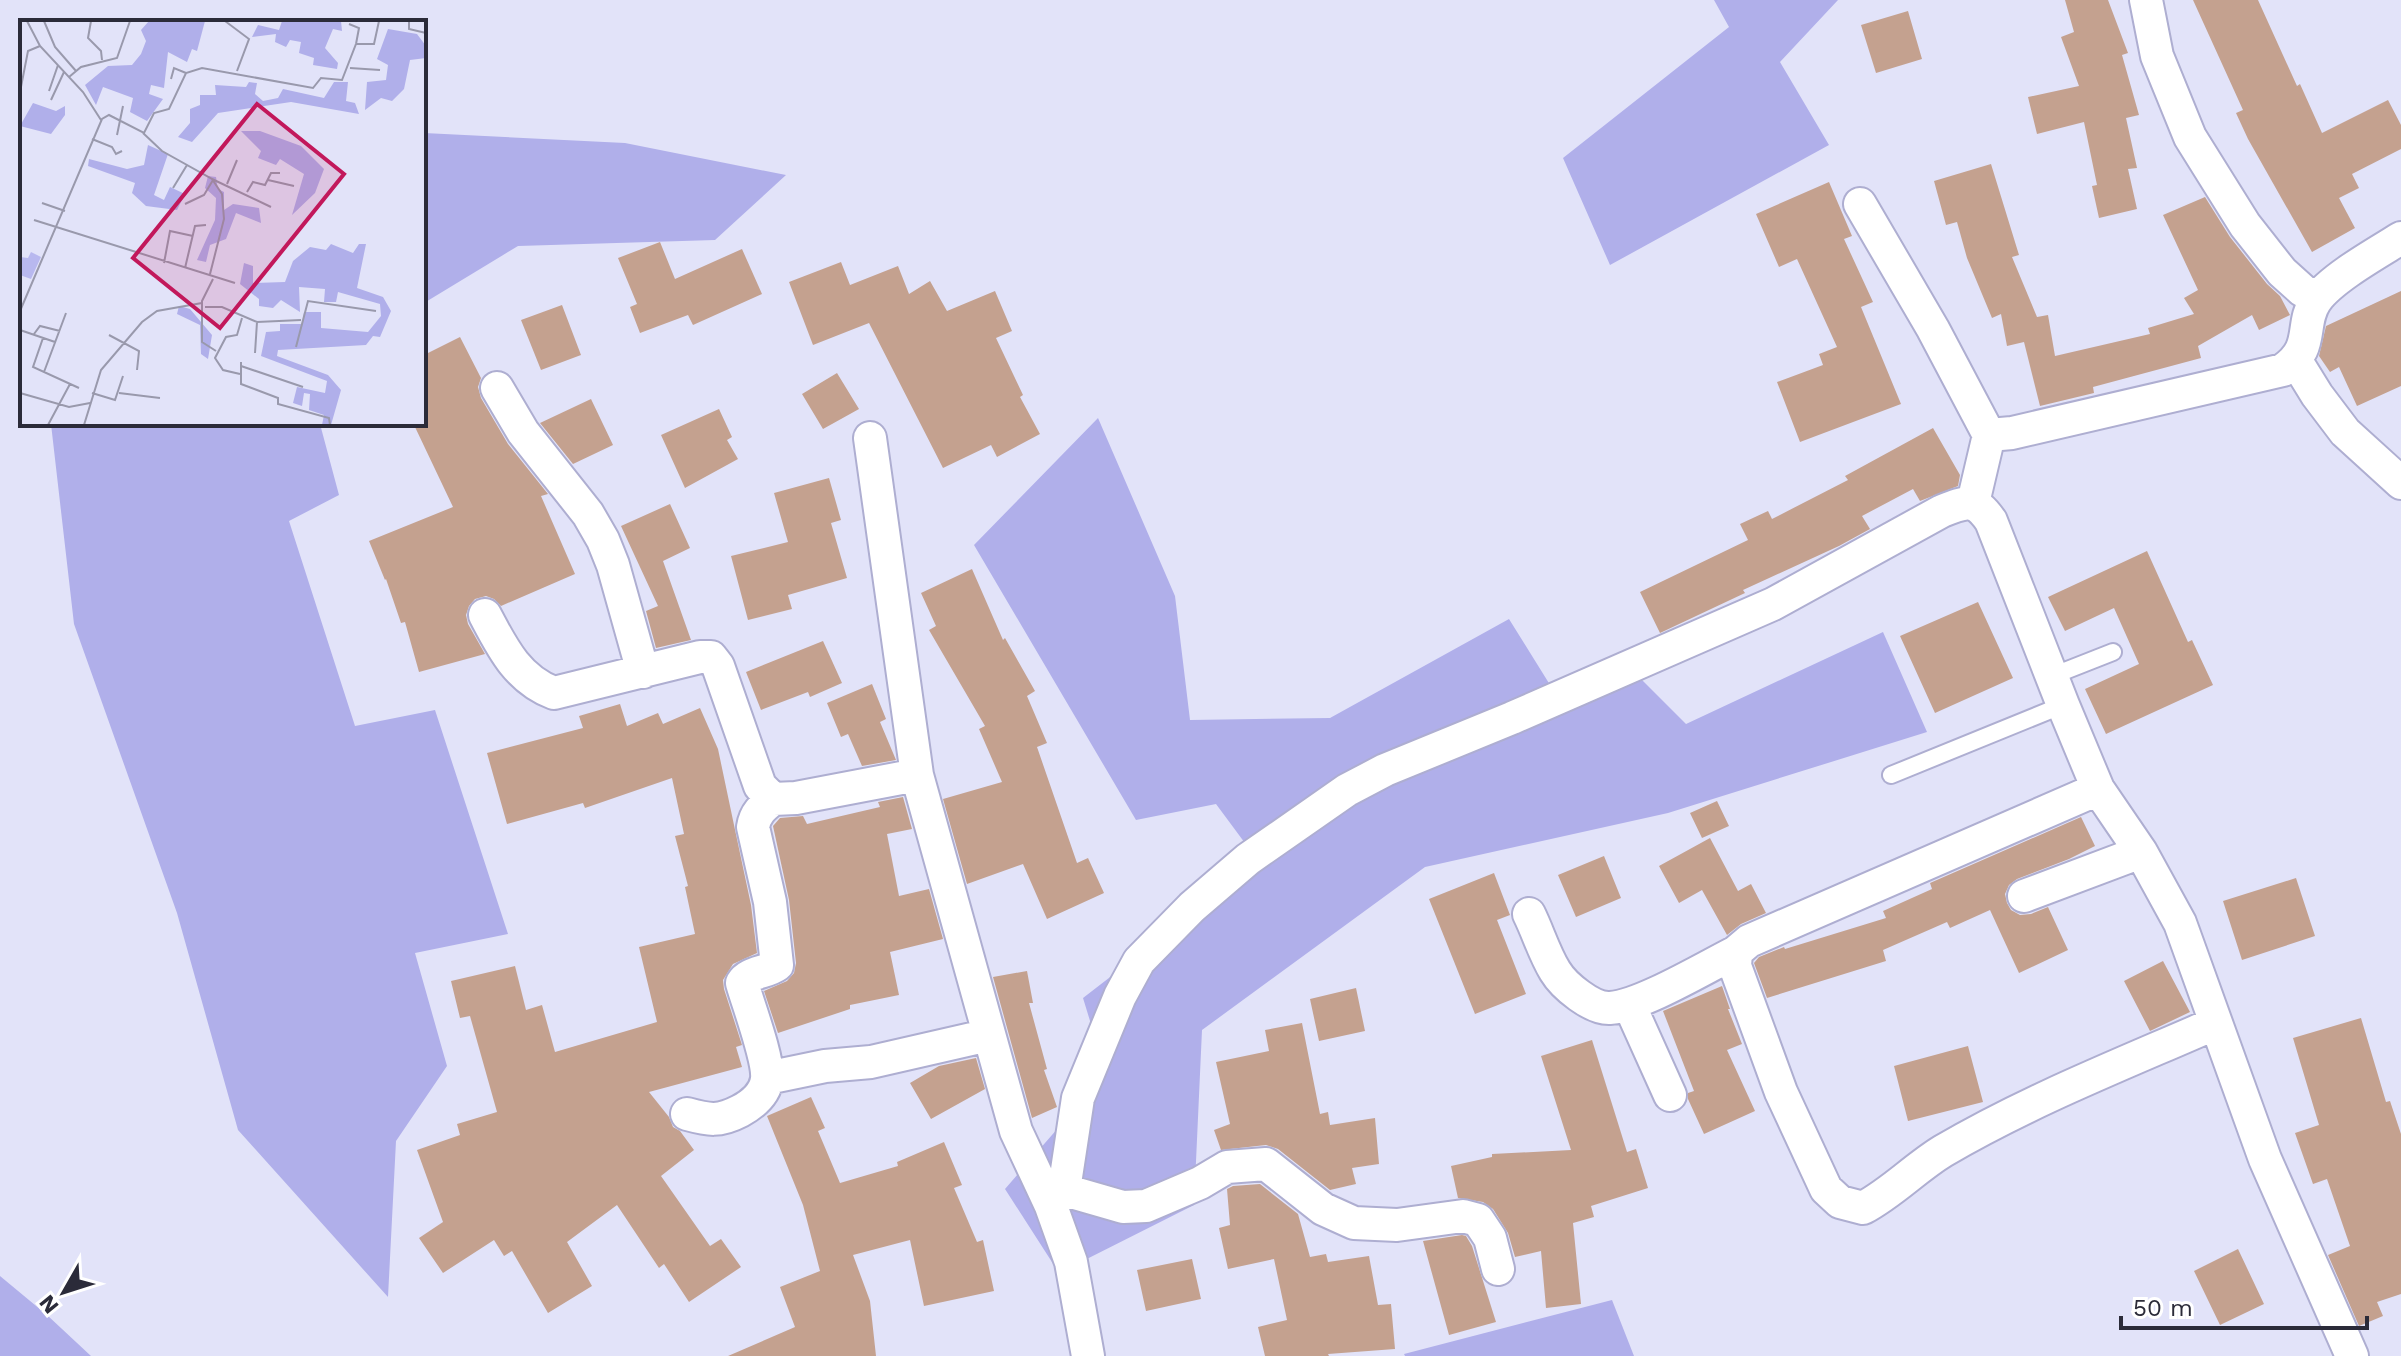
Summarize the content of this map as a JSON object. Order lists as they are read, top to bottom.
{
  "scale_bar": "50 m",
  "north": "bottom left"
}
